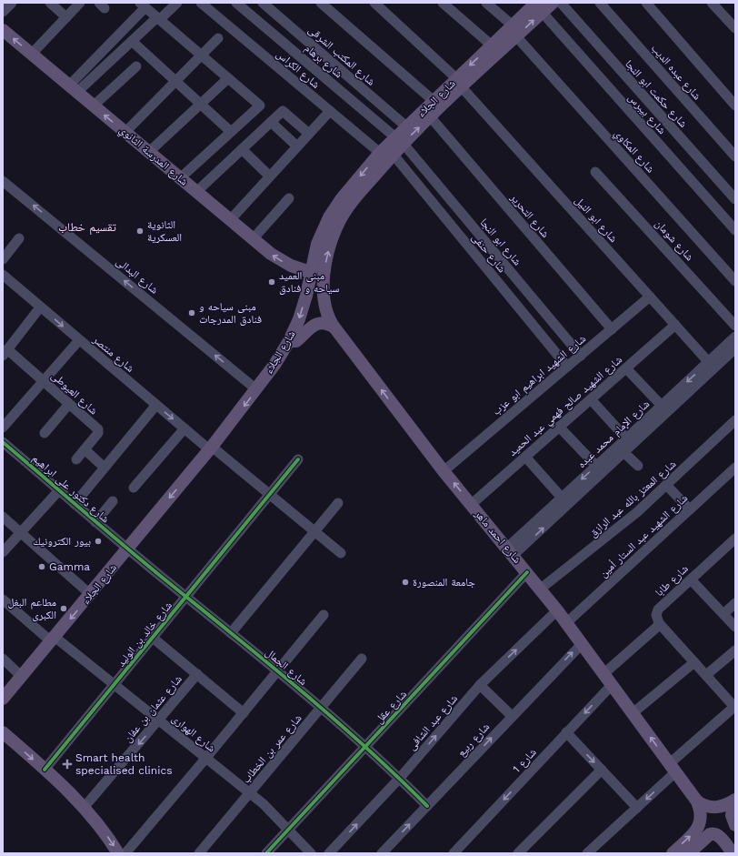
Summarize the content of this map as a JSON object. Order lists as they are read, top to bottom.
{
  "streets": {
    "main road": ["شارع الجلاء", "شارع المدرسة الثانوي", "شارع احمد ماهر"],
    "street": [
      "شارع المكتب الشرقى",
      "شارع برهام",
      "شارع الكراس",
      "شارع عبده الديب",
      "شارع حكمت ابو النجا",
      "شارع بيبرس",
      "شارع المكاوي",
      "شارع التحرير",
      "شارع ابو النيل",
      "شارع شومان",
      "شارع ابو النجا",
      "شارع حنفى",
      "شارع البدالى",
      "شارع منتصر",
      "شارع الشهيد ابراهيم ابو عزب",
      "شارع العيوطى",
      "شارع الشهيد صالح فهمي عبد الحميد",
      "شارع الإمام محمد عبده",
      "شارع دكتور على ابراهيم",
      "شارع المعتز بالله عبد الرازق",
      "شارع الشهيد عبد الستار أمين",
      "شارع طابا",
      "شارع خالد بن الوليد",
      "شارع الجمال",
      "شارع عقل",
      "شارع عثمان بن عفان",
      "شارع عبد الشافى",
      "شارع الهوارى",
      "شارع ربيع",
      "شارع عمر بن الخطاب",
      "شارع 1"
    ]
  },
  "crossings": [
    ["شارع المكتب الشرقى", "شارع الجلاء"],
    ["شارع برهام", "شارع الجلاء"],
    ["شارع برهام", "شارع ابو النجا"],
    ["شارع الكراس", "شارع الجلاء"],
    ["شارع الجلاء", "شارع بيبرس"],
    ["شارع الجلاء", "شارع المكاوي"],
    ["شارع الجلاء", "شارع المدرسة الثانوي"],
    ["شارع الجلاء", "شارع التحرير"],
    ["شارع الجلاء", "شارع ابو النيل"],
    ["شارع الجلاء", "شارع ابو النجا"],
    ["شارع الجلاء", "شارع حنفى"],
    ["شارع الجلاء", "شارع البدالى"],
    ["شارع الجلاء", "شارع منتصر"],
    ["شارع الجلاء", "شارع دكتور على ابراهيم"],
    ["شارع الجلاء", "شارع احمد ماهر"],
    ["شارع الجلاء", "شارع الجمال"],
    ["شارع الجلاء", "شارع الهوارى"],
    ["شارع التحرير", "شارع الشهيد ابراهيم ابو عزب"],
    ["شارع ابو النيل", "شارع الشهيد ابراهيم ابو عزب"],
    ["شارع ابو النيل", "شارع الشهيد صالح فهمي عبد الحميد"],
    ["شارع ابو النيل", "شارع الإمام محمد عبده"],
    ["شارع ابو النجا", "شارع الشهيد ابراهيم ابو عزب"],
    ["شارع حنفى", "شارع الشهيد ابراهيم ابو عزب"],
    ["شارع منتصر", "شارع خالد بن الوليد"],
    ["شارع الشهيد ابراهيم ابو عزب", "شارع احمد ماهر"],
    ["شارع الشهيد صالح فهمي عبد الحميد", "شارع احمد ماهر"],
    ["شارع الإمام محمد عبده", "شارع احمد ماهر"],
    ["شارع دكتور على ابراهيم", "شارع الجمال"],
    ["شارع المعتز بالله عبد الرازق", "شارع احمد ماهر"],
    ["شارع الشهيد عبد الستار أمين", "شارع احمد ماهر"],
    ["شارع احمد ماهر", "شارع عقل"],
    ["شارع احمد ماهر", "شارع عبد الشافى"],
    ["شارع احمد ماهر", "شارع ربيع"],
    ["شارع احمد ماهر", "شارع 1"],
    ["شارع خالد بن الوليد", "شارع الجمال"],
    ["شارع خالد بن الوليد", "شارع الهوارى"],
    ["شارع الجمال", "شارع عقل"],
    ["شارع الجمال", "شارع عبد الشافى"],
    ["شارع الجمال", "شارع ربيع"],
    ["شارع الجمال", "شارع عمر بن الخطاب"],
    ["شارع عقل", "شارع الهوارى"],
    ["شارع عثمان بن عفان", "شارع الهوارى"],
    ["شارع الهوارى", "شارع عمر بن الخطاب"]
  ],
  "one_way": [
    "شارع المدرسة الثانوي",
    "شارع البدالى",
    "شارع احمد ماهر",
    "شارع عبد الشافى",
    "شارع ربيع"
  ],
  "districts": ["تقسيم خطاب"],
  "places": {
    "other": [
      "الثانوية العسكرية",
      "مبنى العميد سياحه و فنادق",
      "مبنى سياحه و فنادق المدرجات",
      "بيور الكترونيك",
      "Gamma",
      "جامعة المنصورة",
      "مطاعم البغل الكبرى"
    ],
    "health": ["Smart health specialised clinics"]
  }
}
